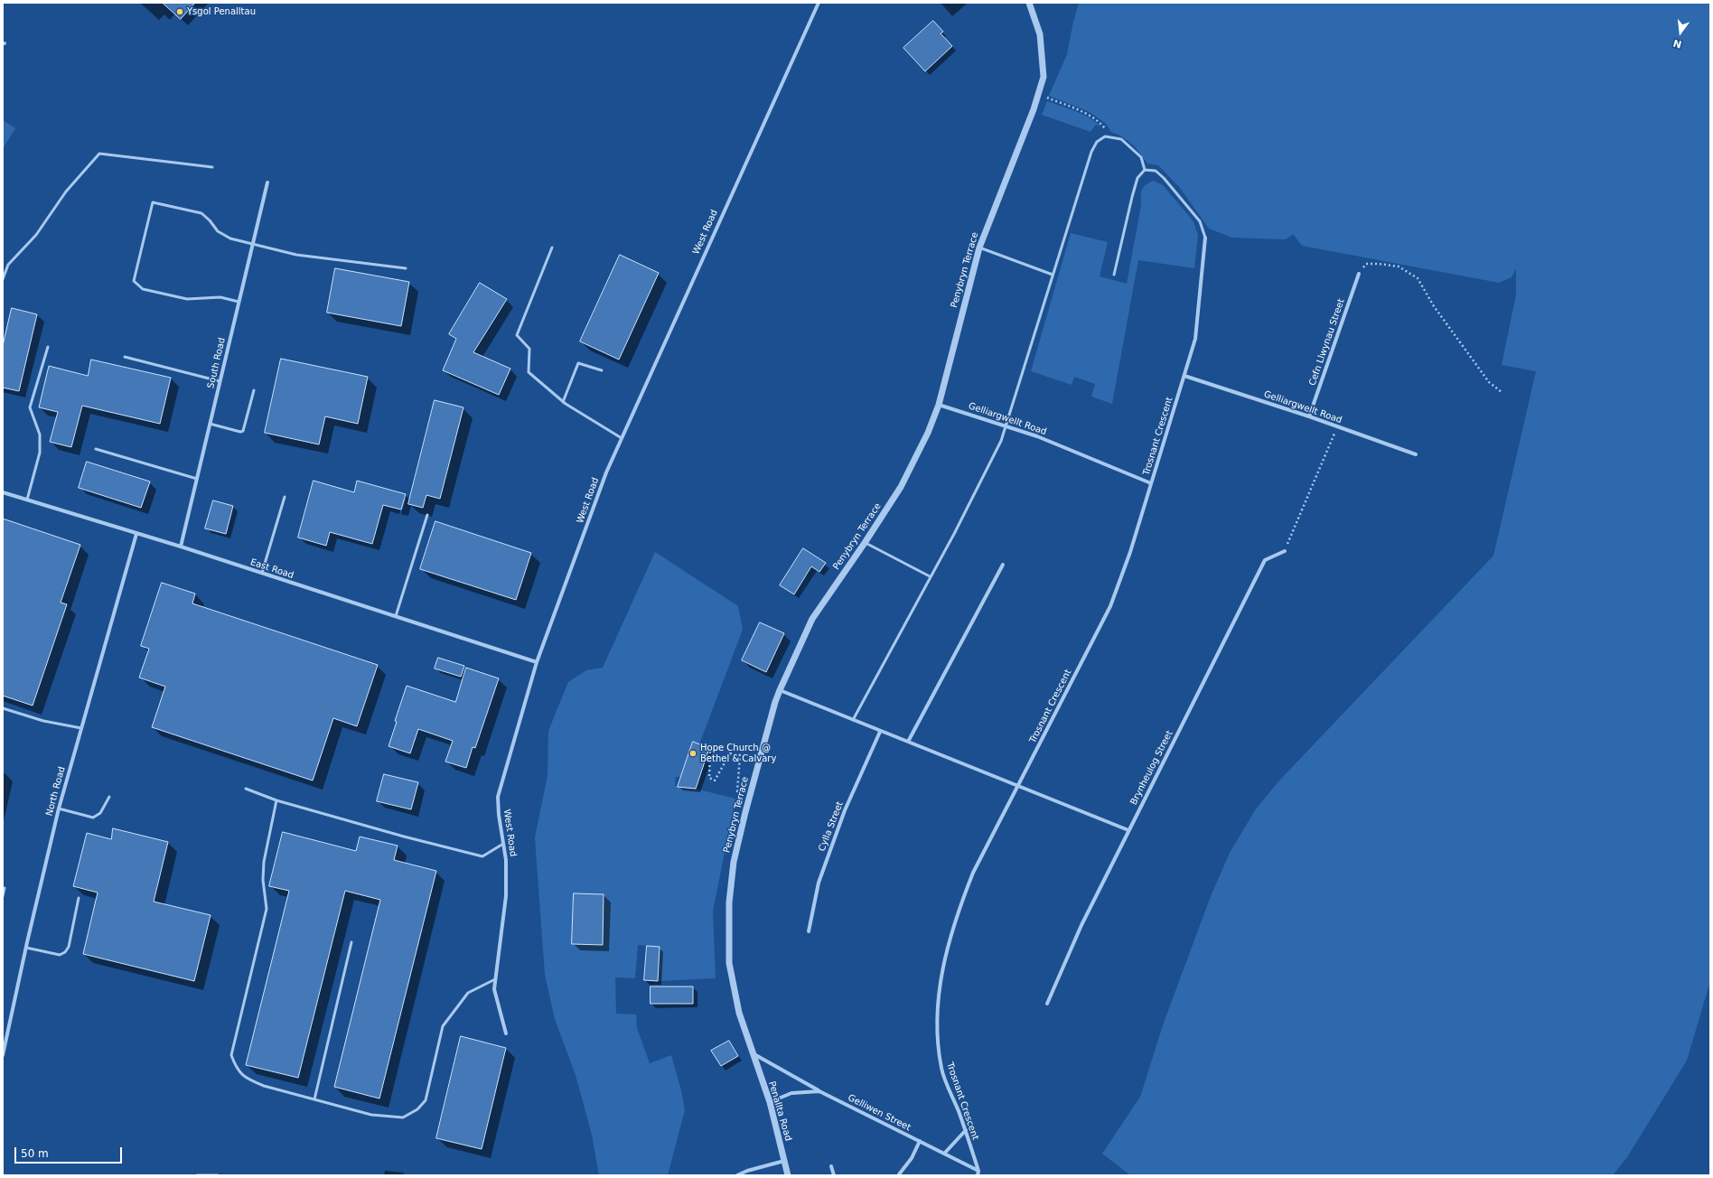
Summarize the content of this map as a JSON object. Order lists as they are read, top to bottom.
{
  "streets": {
    "street": [
      "West Road",
      "Penybryn Terrace",
      "Cefn Llwynau Street",
      "South Road",
      "Gelliargwellt Road",
      "Trosnant Crescent",
      "East Road",
      "Brynheulog Street",
      "North Road",
      "Cylla Street",
      "Penallta Road",
      "Gelliwen Street"
    ]
  },
  "crossings": [
    ["West Road", "East Road"],
    ["Penybryn Terrace", "Gelliargwellt Road"],
    ["Penybryn Terrace", "Penallta Road"],
    ["Penybryn Terrace", "Gelliwen Street"],
    ["Cefn Llwynau Street", "Gelliargwellt Road"],
    ["South Road", "East Road"],
    ["Gelliargwellt Road", "Trosnant Crescent"],
    ["Trosnant Crescent", "Gelliwen Street"],
    ["East Road", "North Road"],
    ["Penallta Road", "Gelliwen Street"]
  ],
  "places": ["Ysgol Penalltau", "Hope Church @ Bethel & Calvary"],
  "scale_bar": "50 m",
  "north": "bottom"
}
